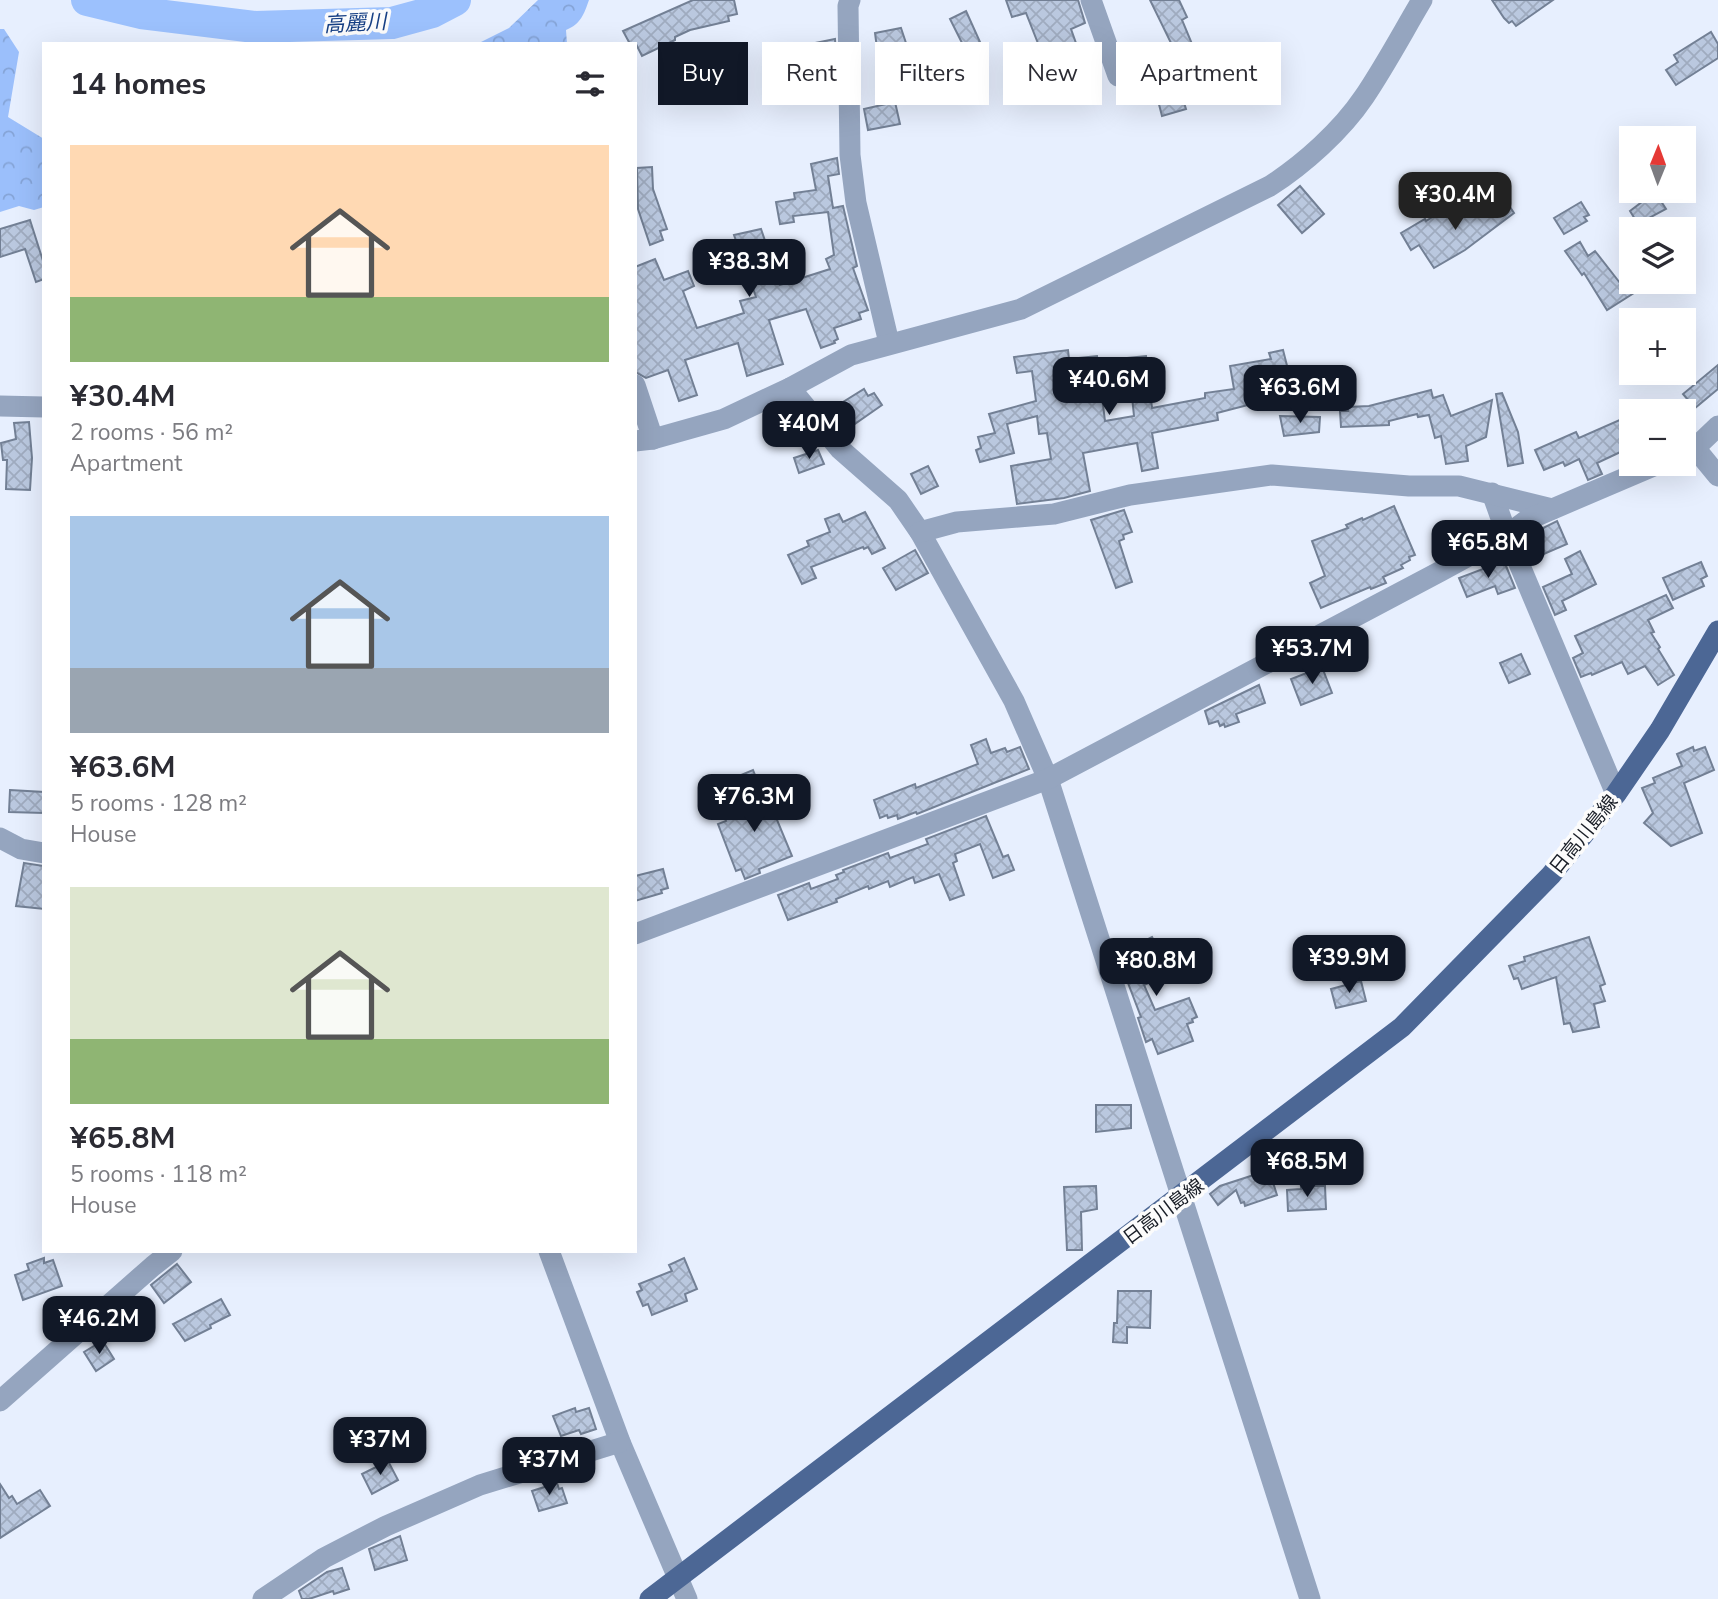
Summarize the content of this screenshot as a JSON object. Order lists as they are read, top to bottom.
{
  "streets": {
    "main road": ["日高川島線"]
  },
  "water": ["高麗川"],
  "north": "top",
  "page": {
    "chip": [
      "Buy",
      "Rent",
      "Filters",
      "New",
      "Apartment"
    ],
    "heading": "14 homes",
    "map_buttons": ["+", "−"],
    "list": [
      {
        "name": "¥30.4M",
        "note": "2 rooms · 56 m² · Apartment"
      },
      {
        "name": "¥63.6M",
        "note": "5 rooms · 128 m² · House"
      },
      {
        "name": "¥65.8M",
        "note": "5 rooms · 118 m² · House"
      }
    ],
    "price": [
      "¥30.4M",
      "¥38.3M",
      "¥40.6M",
      "¥63.6M",
      "¥40M",
      "¥65.8M",
      "¥53.7M",
      "¥76.3M",
      "¥39.9M",
      "¥80.8M",
      "¥68.5M",
      "¥46.2M",
      "¥37M",
      "¥37M"
    ]
  }
}
